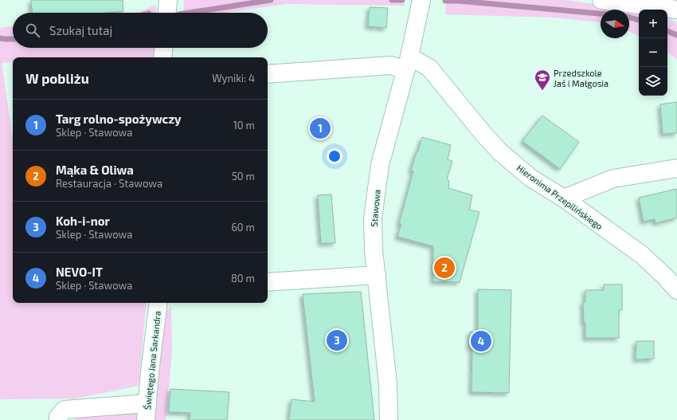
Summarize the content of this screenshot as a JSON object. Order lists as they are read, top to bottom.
{
  "streets": {
    "street": ["Hieronima Przepilińskiego", "Stawowa", "Świętego Jana Sarkandra"]
  },
  "crossings": [
    ["Hieronima Przepilińskiego", "Stawowa"]
  ],
  "places": {
    "school or university": ["Przedszkole Jaś i Małgosia"]
  },
  "north": "right",
  "page": {
    "map_buttons": ["+", "−"],
    "search": "Szukaj tutaj",
    "heading": ["W pobliżu", "Wyniki: 4"],
    "list": [
      {
        "mark": "1",
        "name": "Targ rolno-spożywczy",
        "note": "Sklep · Stawowa",
        "value": "10 m"
      },
      {
        "mark": "2",
        "name": "Mąka & Oliwa",
        "note": "Restauracja · Stawowa",
        "value": "50 m"
      },
      {
        "mark": "3",
        "name": "Koh-i-nor",
        "note": "Sklep · Stawowa",
        "value": "60 m"
      },
      {
        "mark": "4",
        "name": "NEVO-IT",
        "note": "Sklep · Stawowa",
        "value": "80 m"
      }
    ],
    "pins": [
      "1",
      "2",
      "3",
      "4"
    ]
  }
}
